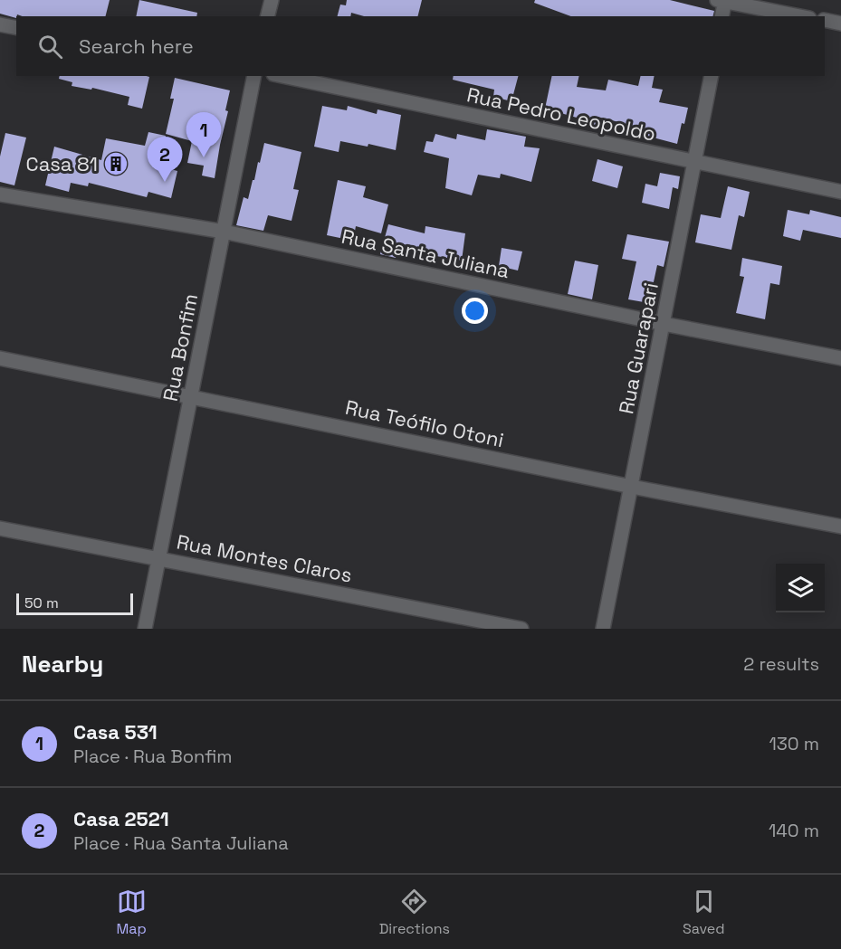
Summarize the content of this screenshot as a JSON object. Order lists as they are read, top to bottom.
{
  "streets": {
    "street": [
      "Rua Pedro Leopoldo",
      "Rua Santa Juliana",
      "Rua Bonfim",
      "Rua Guarapari",
      "Rua Teófilo Otoni",
      "Rua Montes Claros"
    ]
  },
  "crossings": [
    ["Rua Pedro Leopoldo", "Rua Guarapari"],
    ["Rua Santa Juliana", "Rua Bonfim"],
    ["Rua Santa Juliana", "Rua Guarapari"],
    ["Rua Bonfim", "Rua Teófilo Otoni"],
    ["Rua Bonfim", "Rua Montes Claros"],
    ["Rua Guarapari", "Rua Teófilo Otoni"]
  ],
  "places": {
    "building": ["Casa 81"]
  },
  "scale_bar": "50 m",
  "page": {
    "search": "Search here",
    "pins": ["1", "2"],
    "scale": "50 m",
    "heading": ["Nearby", "2 results"],
    "list": [
      {
        "mark": "1",
        "name": "Casa 531",
        "note": "Place · Rua Bonfim",
        "value": "130 m"
      },
      {
        "mark": "2",
        "name": "Casa 2521",
        "note": "Place · Rua Santa Juliana",
        "value": "140 m"
      }
    ],
    "nav": ["Map", "Directions", "Saved"]
  }
}
